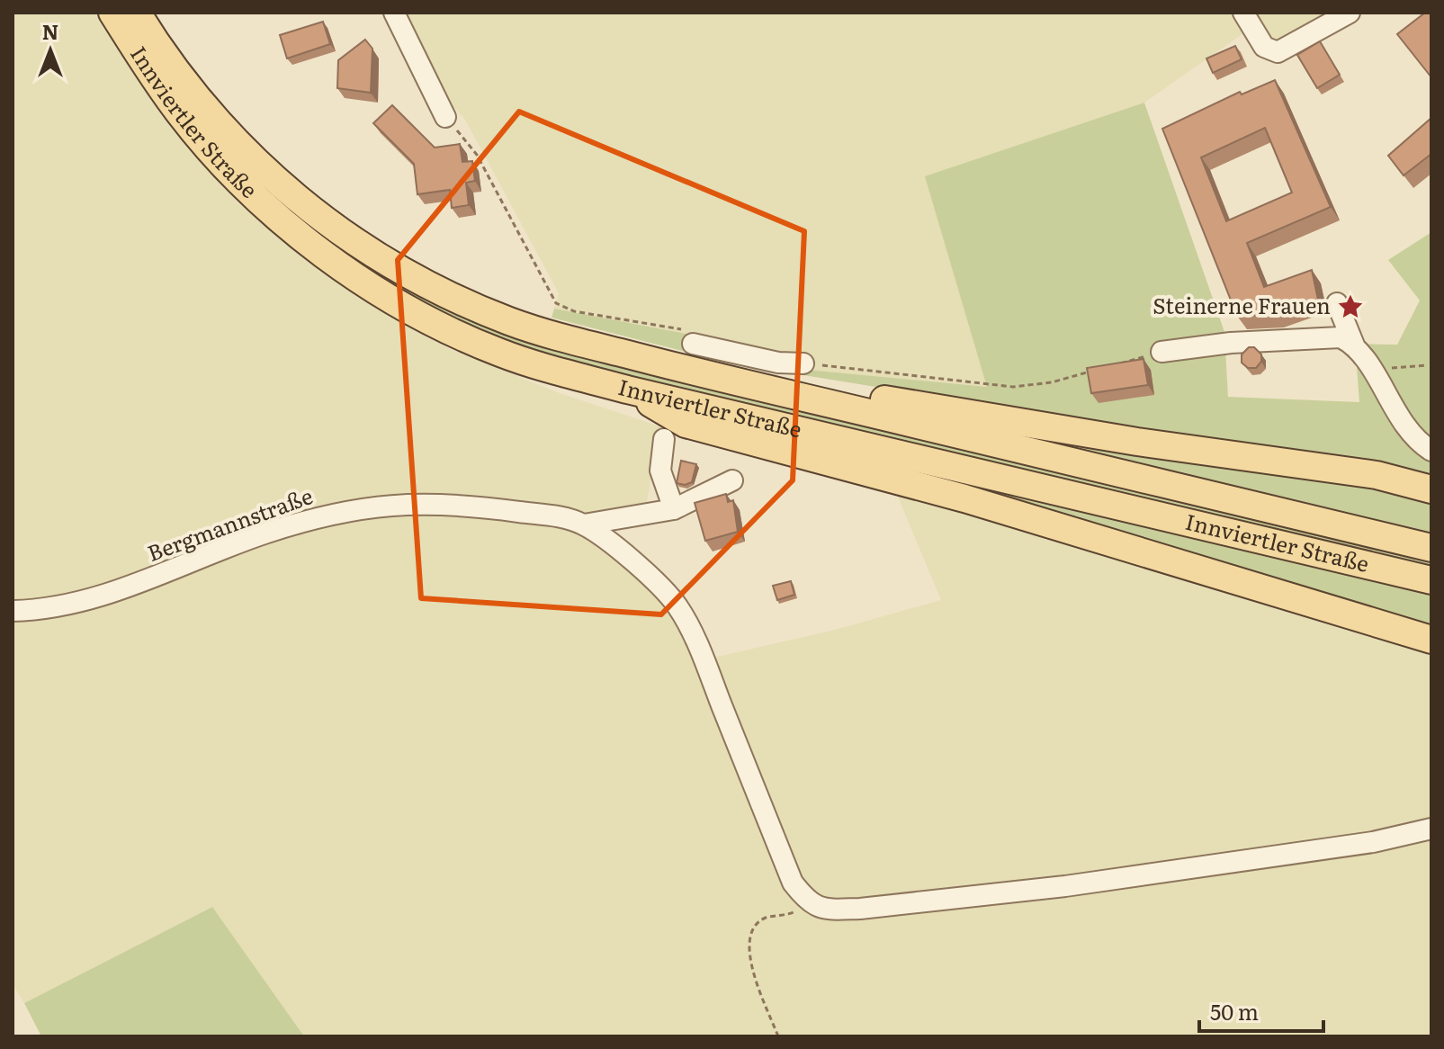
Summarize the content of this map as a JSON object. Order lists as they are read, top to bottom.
{
  "streets": {
    "main road": ["Innviertler Straße"],
    "street": ["Bergmannstraße"]
  },
  "places": {
    "place": ["Steinerne Frauen"]
  },
  "scale_bar": "50 m",
  "north": "top"
}
